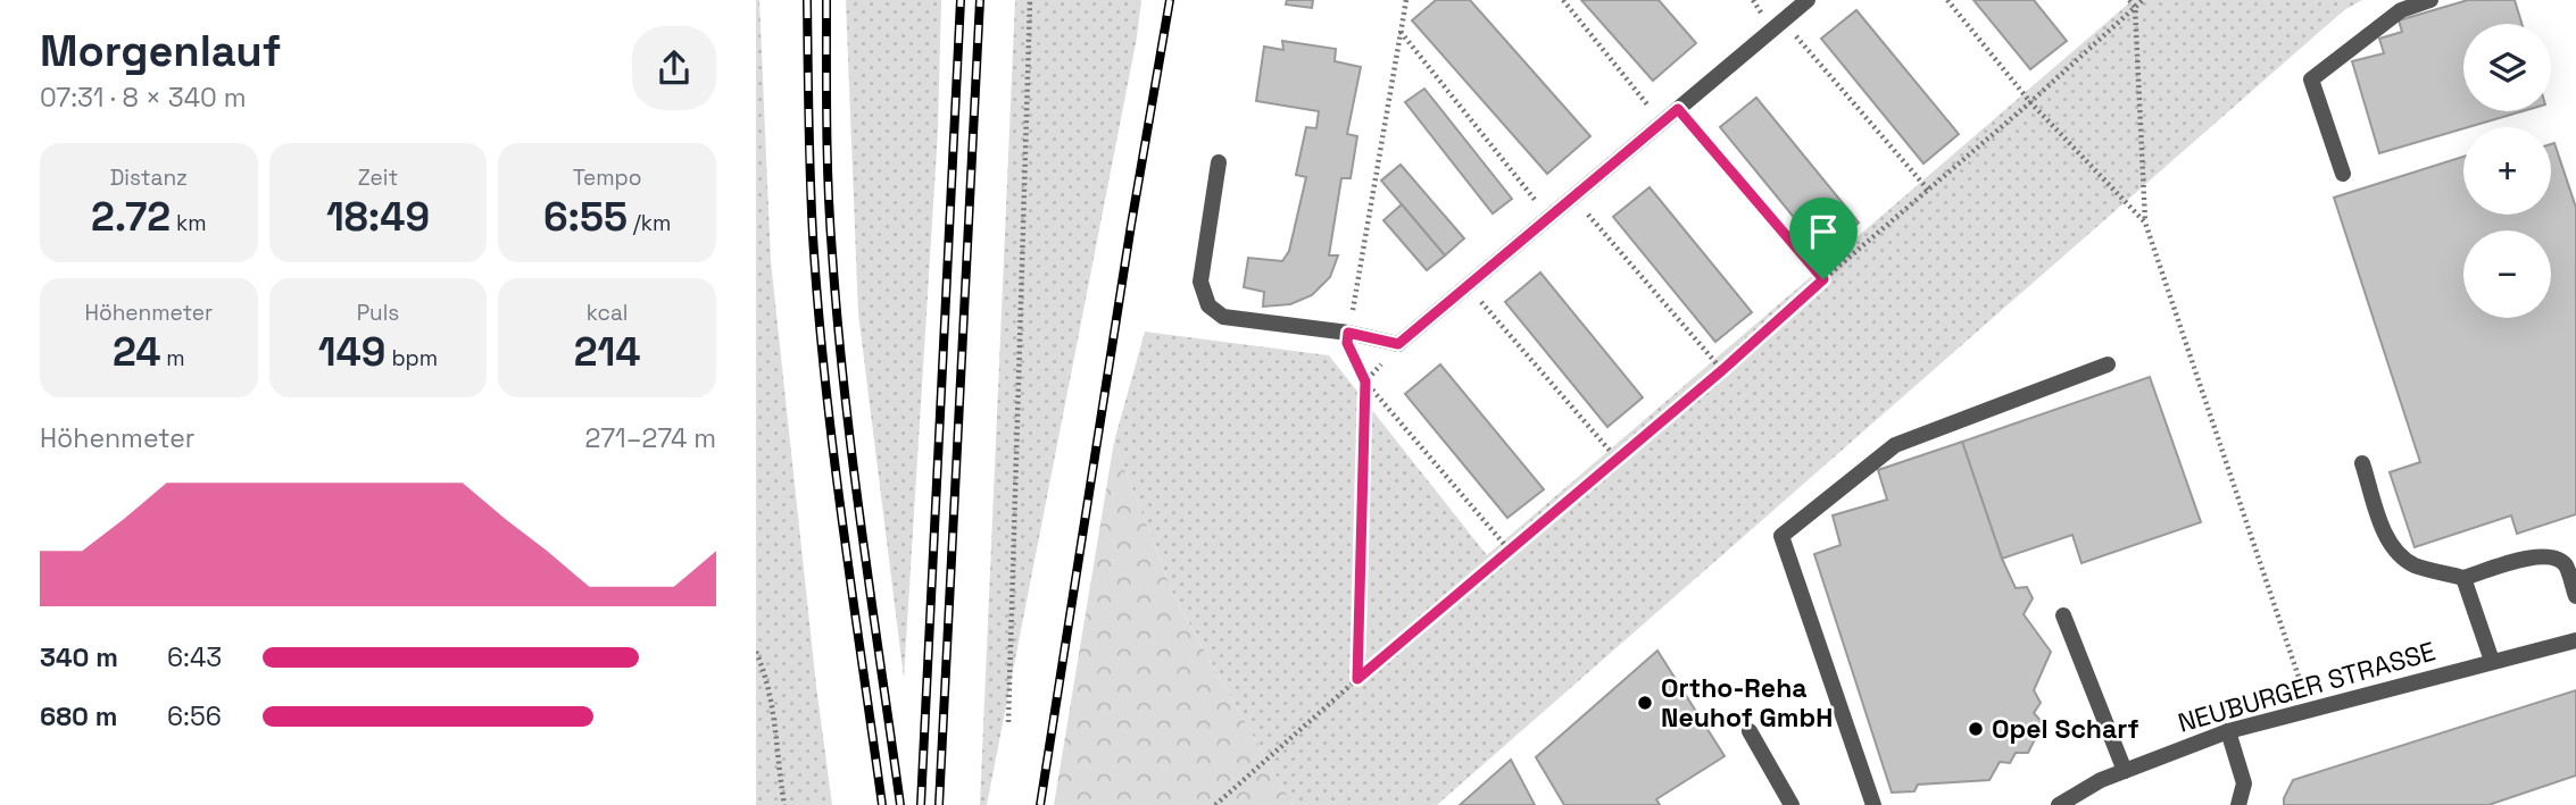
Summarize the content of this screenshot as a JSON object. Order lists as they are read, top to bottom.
{
  "streets": {
    "street": ["NEUBURGER STRASSE"]
  },
  "places": ["Ortho-Reha Neuhof GmbH", "Opel Scharf"],
  "page": {
    "heading": ["Morgenlauf", "07:31 · 8 × 340 m"],
    "map_buttons": ["+", "−"],
    "stats": [
      ["Distanz", "2.72 km"],
      ["Zeit", "18:49"],
      ["Tempo", "6:55 /km"],
      ["Höhenmeter", "24 m"],
      ["Puls", "149 bpm"],
      ["kcal", "214"]
    ],
    "chart": ["Höhenmeter", "271–274 m"],
    "list": [
      {
        "name": "340 m",
        "note": "6:43"
      },
      {
        "name": "680 m",
        "note": "6:56"
      }
    ]
  }
}
